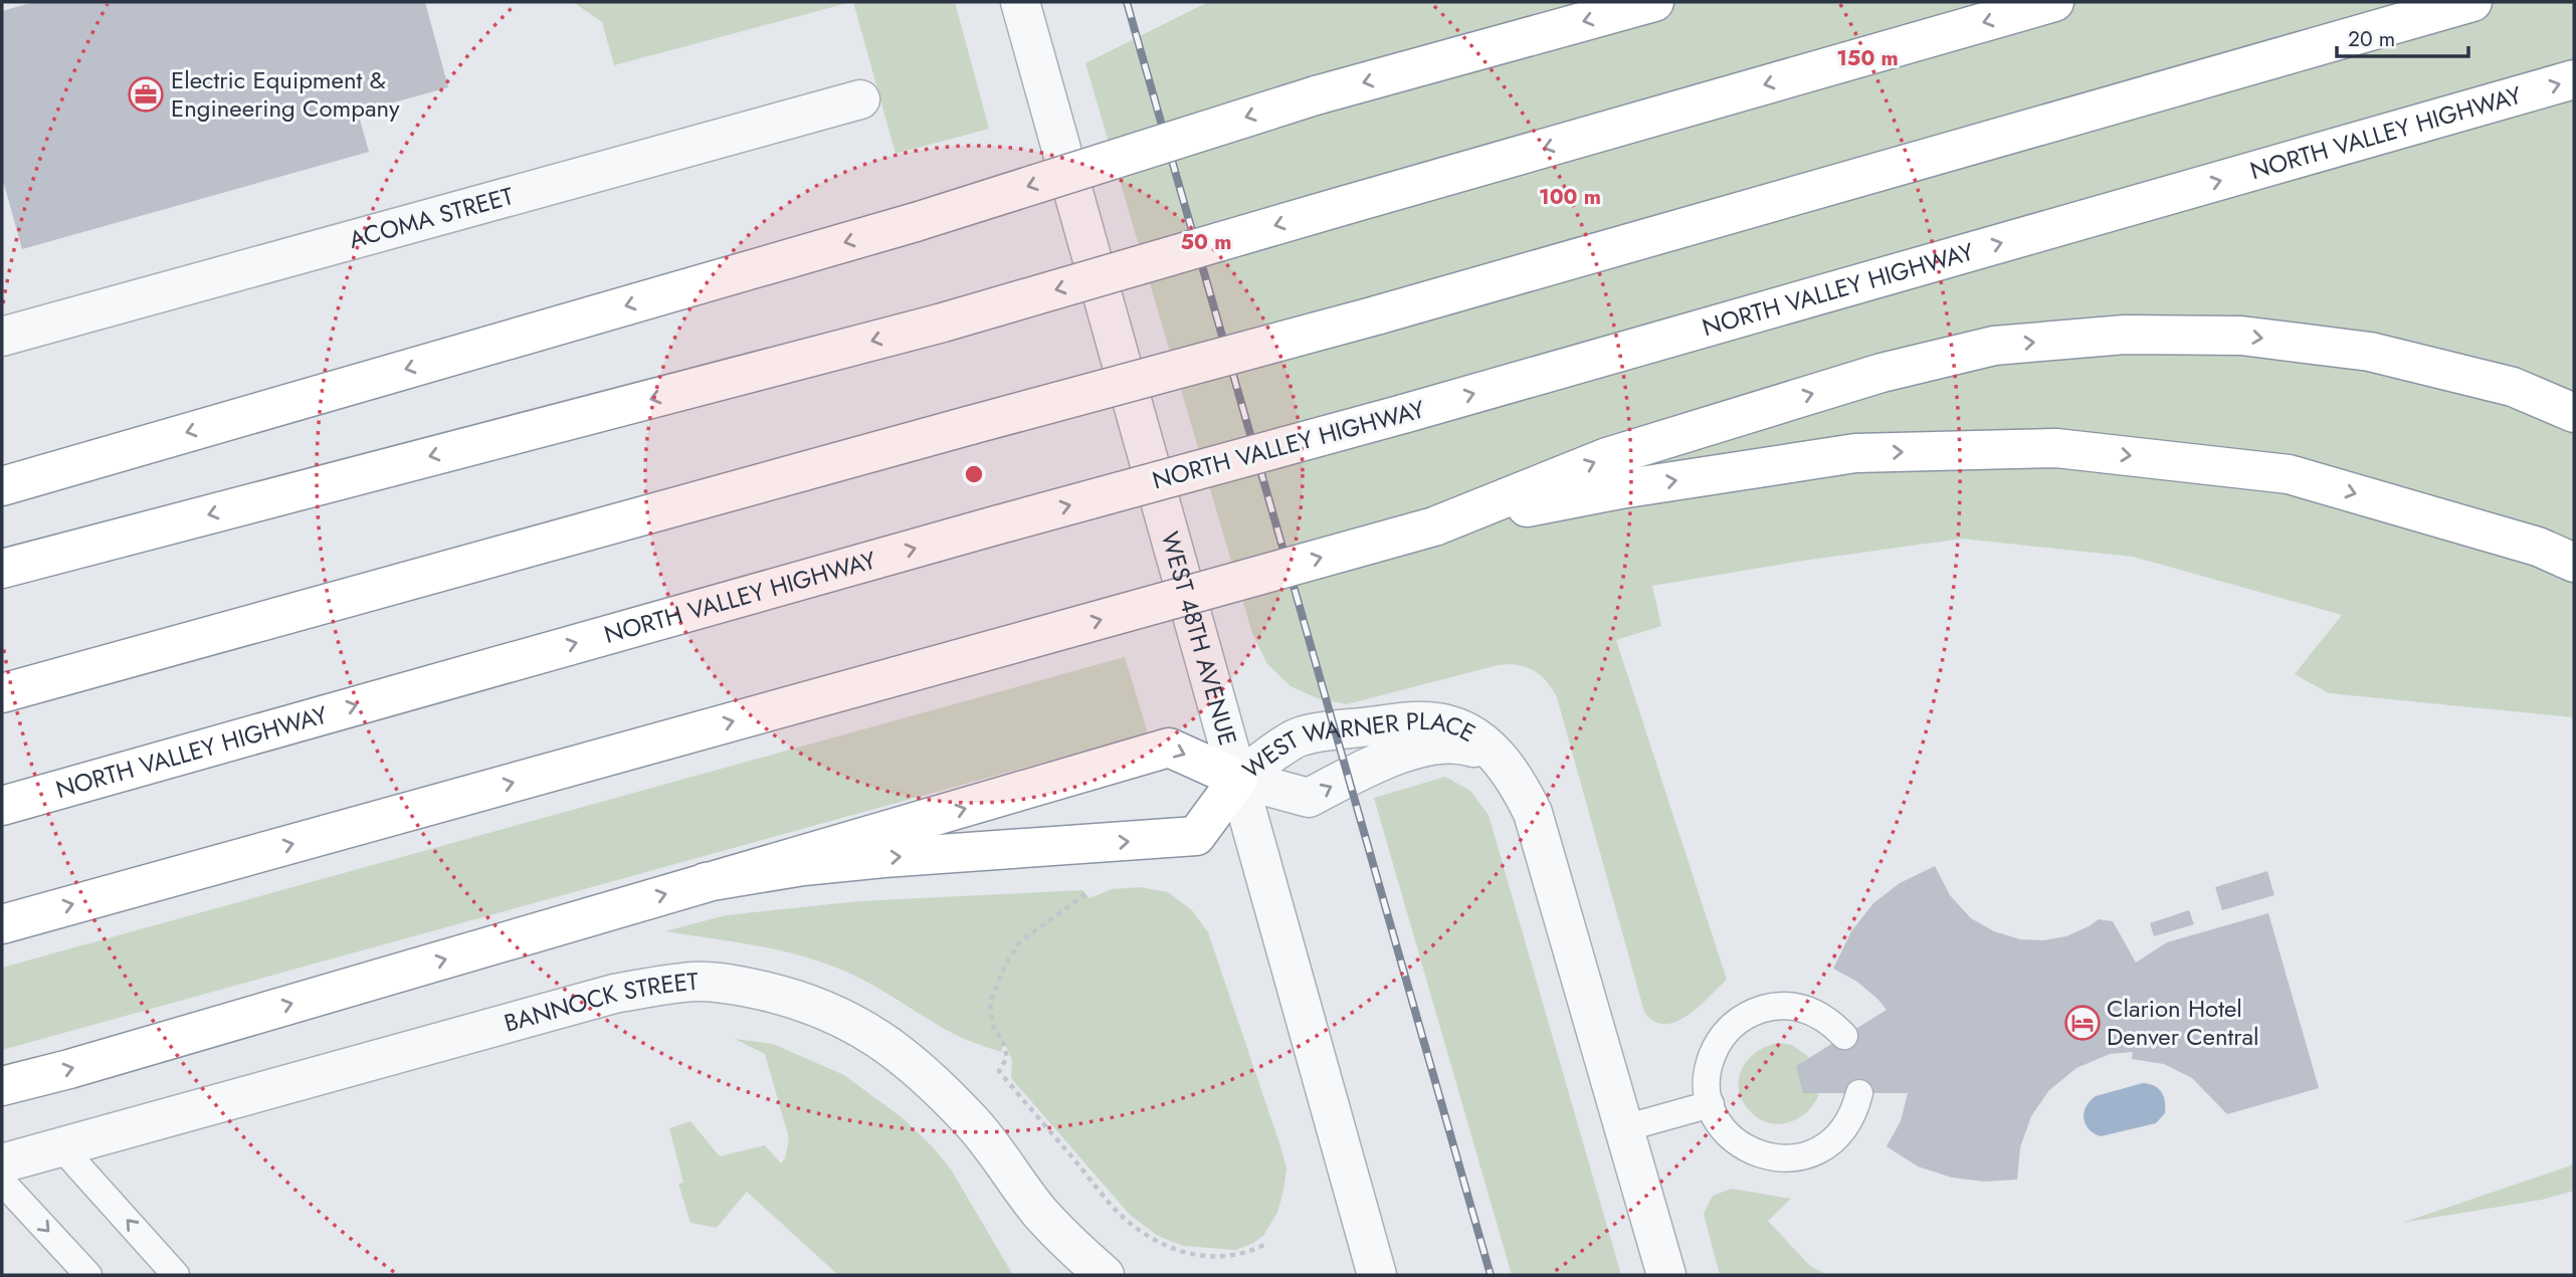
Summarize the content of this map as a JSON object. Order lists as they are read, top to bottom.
{
  "streets": {
    "highway": ["NORTH VALLEY HIGHWAY"],
    "street": [
      "ACOMA STREET",
      "WEST 48TH AVENUE",
      "WEST WARNER PLACE",
      "BANNOCK STREET"
    ]
  },
  "crossings": [
    ["WEST 48TH AVENUE", "WEST WARNER PLACE"]
  ],
  "places": {
    "office": ["Electric Equipment & Engineering Company"],
    "hotel": ["Clarion Hotel Denver Central"]
  },
  "scale_bar": "20 m",
  "rings": ["150 m", "100 m", "50 m"]
}
